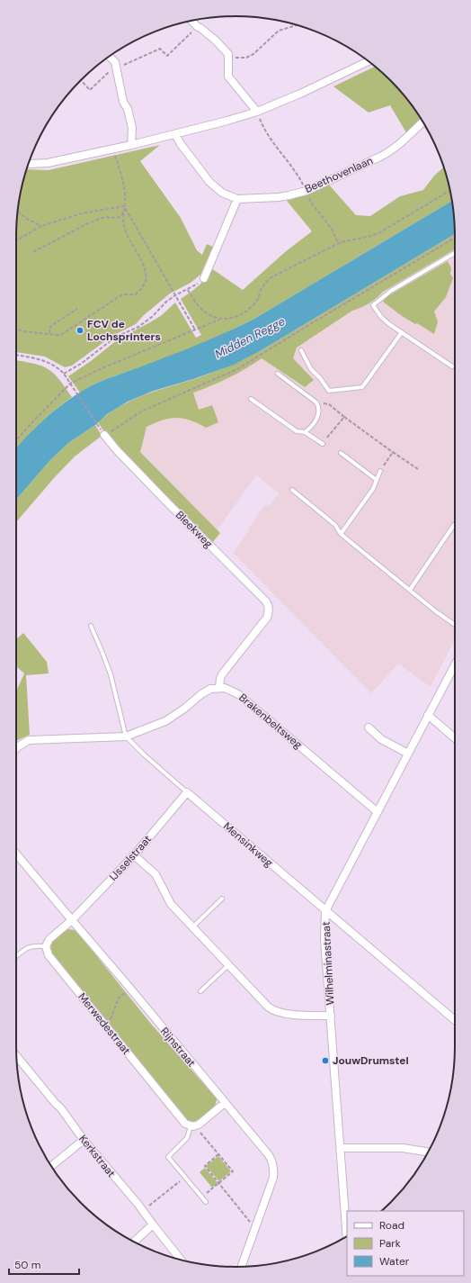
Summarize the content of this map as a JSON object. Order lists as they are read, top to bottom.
{
  "streets": {
    "street": [
      "Beethovenlaan",
      "Bleekweg",
      "Brakenbeltsweg",
      "Mensinkweg",
      "IJsselstraat",
      "Wilhelminastraat",
      "Merwedestraat",
      "Rijnstraat",
      "Kerkstraat"
    ]
  },
  "crossings": [
    ["Bleekweg", "Brakenbeltsweg"],
    ["Brakenbeltsweg", "Wilhelminastraat"],
    ["Mensinkweg", "IJsselstraat"],
    ["Mensinkweg", "Wilhelminastraat"],
    ["IJsselstraat", "Rijnstraat"]
  ],
  "water": ["Midden Regge"],
  "places": ["FCV de Lochsprinters", "JouwDrumstel"],
  "legend": ["Road", "Park", "Water"],
  "scale_bar": "50 m"
}
